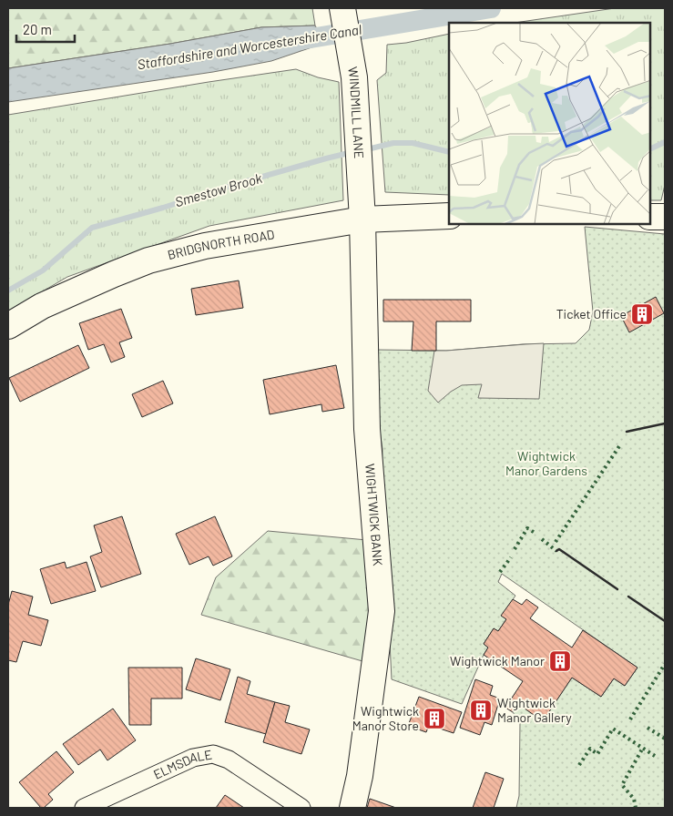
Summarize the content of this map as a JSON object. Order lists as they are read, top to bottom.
{
  "streets": {
    "main road": ["WINDMILL LANE", "BRIDGNORTH ROAD", "WIGHTWICK BANK"],
    "street": ["ELMSDALE"]
  },
  "crossings": [
    ["WINDMILL LANE", "BRIDGNORTH ROAD"],
    ["WINDMILL LANE", "WIGHTWICK BANK"],
    ["BRIDGNORTH ROAD", "WIGHTWICK BANK"]
  ],
  "water": ["Staffordshire and Worcestershire Canal", "Smestow Brook"],
  "parks": ["Wightwick Manor Gardens"],
  "places": {
    "building": [
      "Ticket Office",
      "Wightwick Manor",
      "Wightwick Manor Gallery",
      "Wightwick Manor Store"
    ]
  },
  "scale_bar": "20 m"
}
